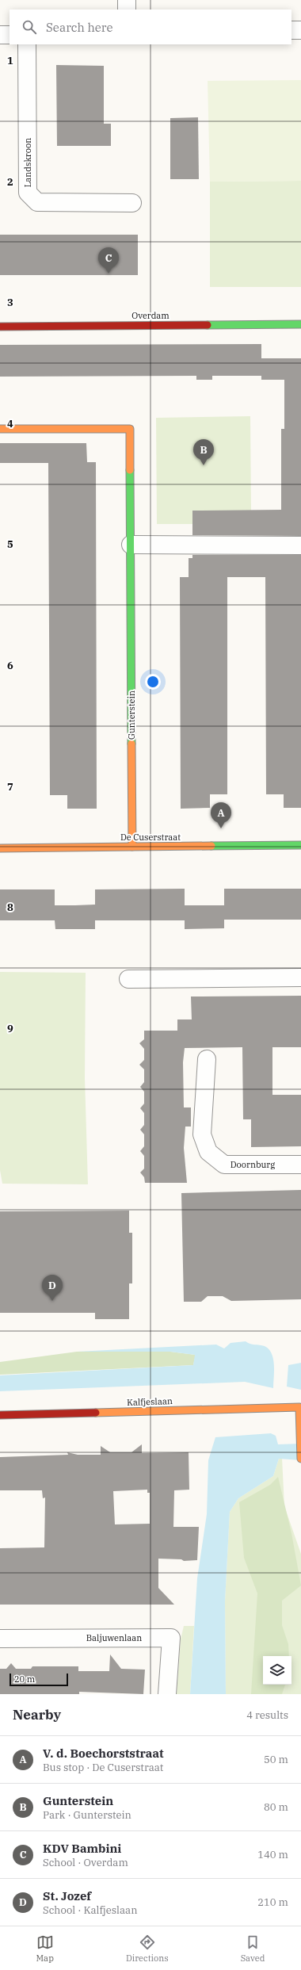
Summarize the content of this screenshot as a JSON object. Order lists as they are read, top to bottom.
{
  "streets": {
    "street": [
      "Landskroon",
      "Overdam",
      "Gunterstein",
      "De Cuserstraat",
      "Doornburg",
      "Kalfjeslaan",
      "Baljuwenlaan"
    ]
  },
  "crossings": [
    ["Gunterstein", "De Cuserstraat"]
  ],
  "scale_bar": "20 m",
  "page": {
    "search": "Search here",
    "pins": [
      "C",
      "B",
      "A",
      "D"
    ],
    "scale": "20 m",
    "heading": ["Nearby", "4 results"],
    "list": [
      {
        "mark": "A",
        "name": "V. d. Boechorststraat",
        "note": "Bus stop · De Cuserstraat",
        "value": "50 m"
      },
      {
        "mark": "B",
        "name": "Gunterstein",
        "note": "Park · Gunterstein",
        "value": "80 m"
      },
      {
        "mark": "C",
        "name": "KDV Bambini",
        "note": "School · Overdam",
        "value": "140 m"
      },
      {
        "mark": "D",
        "name": "St. Jozef",
        "note": "School · Kalfjeslaan",
        "value": "210 m"
      }
    ],
    "nav": ["Map", "Directions", "Saved"]
  },
  "grid": {
    "rows": [
      "1",
      "2",
      "3",
      "4",
      "5",
      "6",
      "7",
      "8",
      "9"
    ]
  }
}
